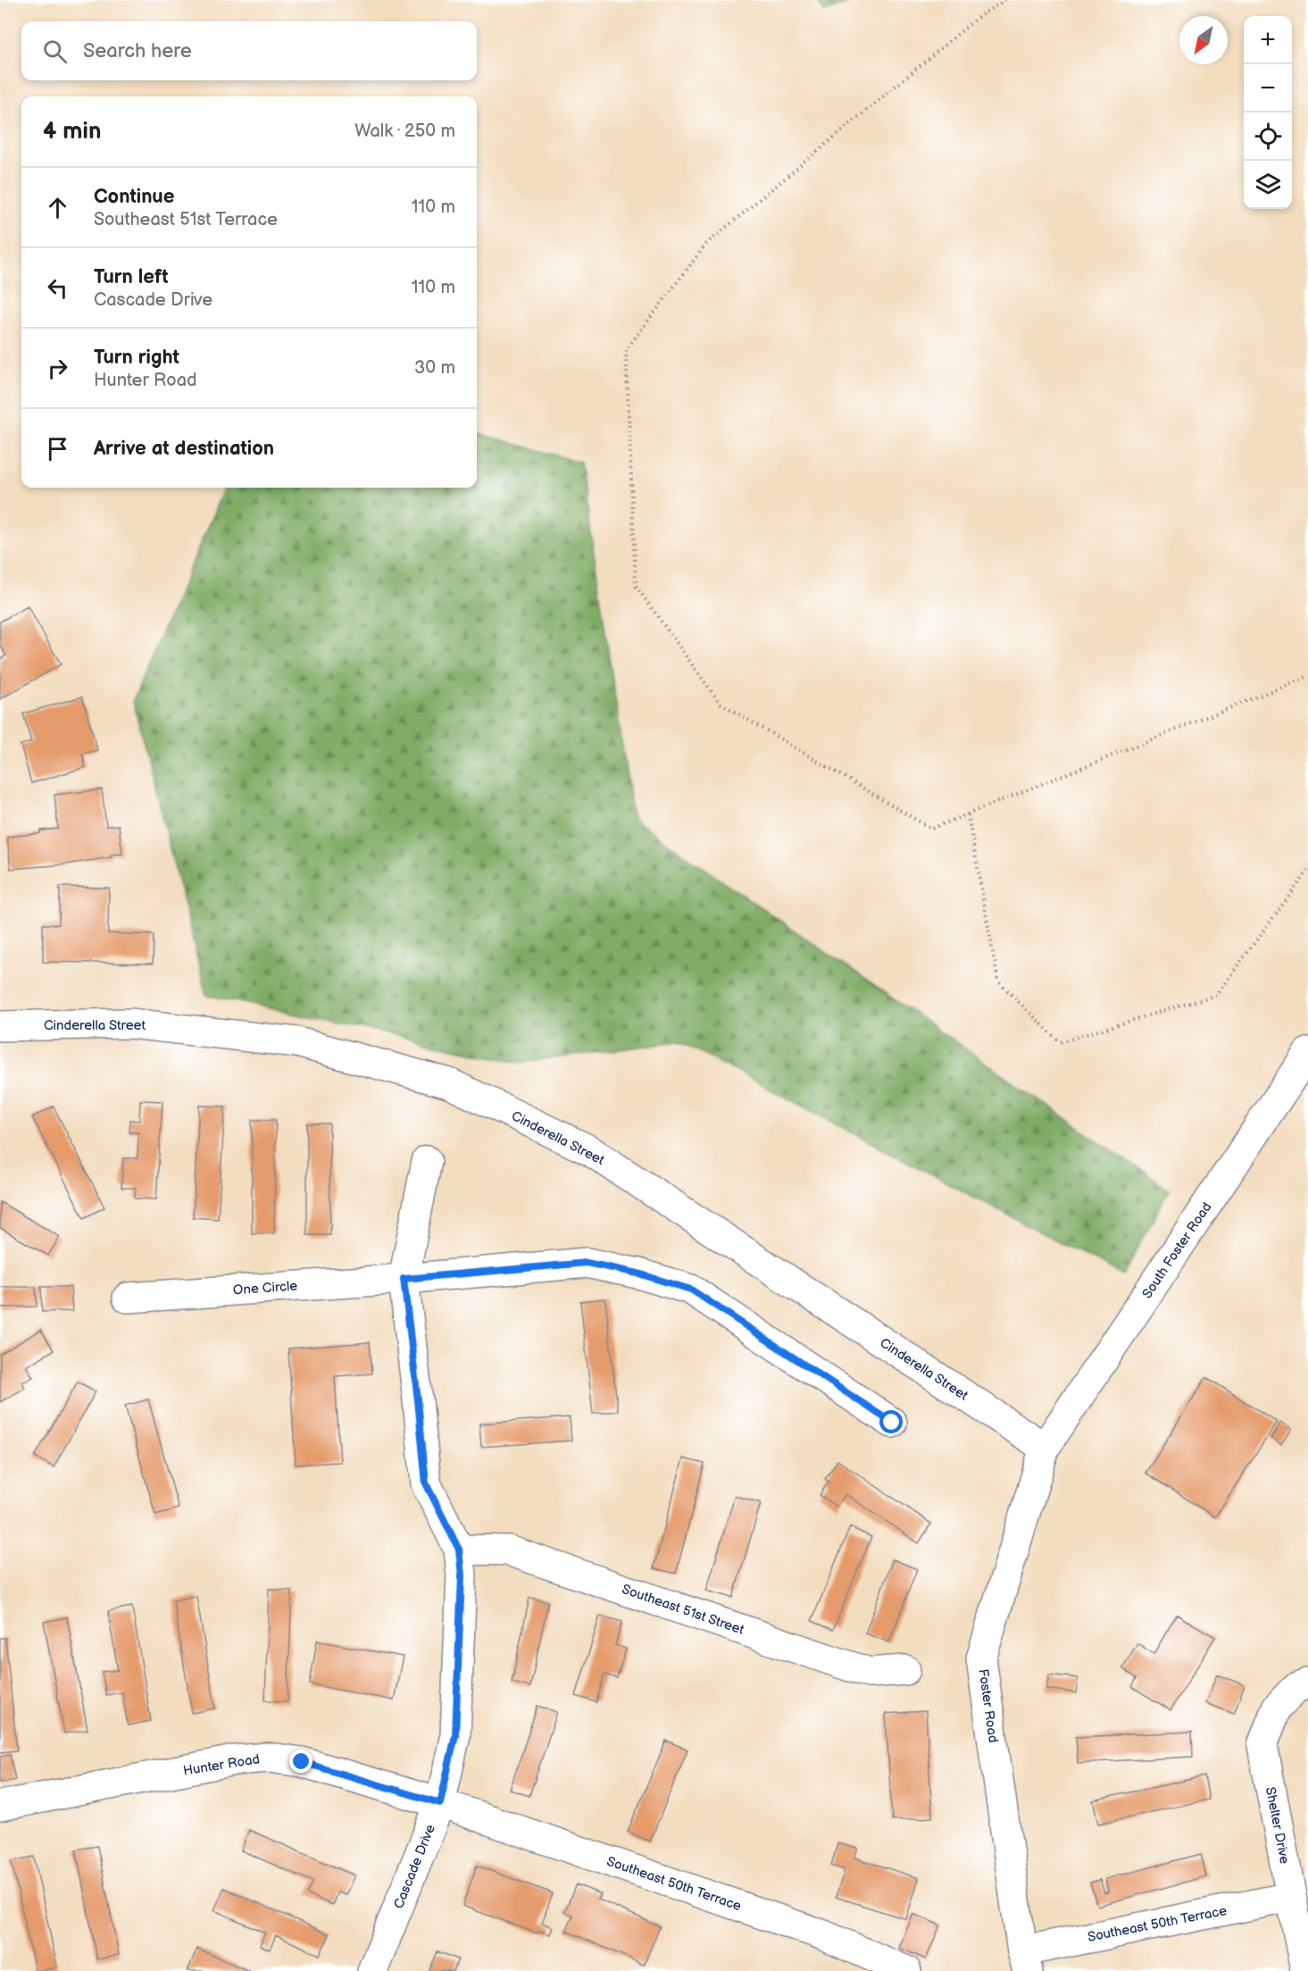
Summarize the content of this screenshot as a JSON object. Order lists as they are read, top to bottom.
{
  "streets": {
    "street": [
      "Cinderella Street",
      "South Foster Road",
      "One Circle",
      "Southeast 51st Street",
      "Foster Road",
      "Hunter Road",
      "Shelter Drive",
      "Cascade Drive",
      "Southeast 50th Terrace"
    ]
  },
  "crossings": [
    ["Cinderella Street", "South Foster Road"],
    ["Cinderella Street", "Foster Road"],
    ["South Foster Road", "Foster Road"],
    ["One Circle", "Cascade Drive"],
    ["Southeast 51st Street", "Cascade Drive"],
    ["Foster Road", "Southeast 50th Terrace"],
    ["Hunter Road", "Cascade Drive"],
    ["Hunter Road", "Southeast 50th Terrace"],
    ["Shelter Drive", "Southeast 50th Terrace"],
    ["Cascade Drive", "Southeast 50th Terrace"]
  ],
  "north": "bottom left",
  "page": {
    "map_buttons": ["+", "−"],
    "search": "Search here",
    "heading": ["4 min", "Walk · 250 m"],
    "list": [
      ["Continue", "Southeast 51st Terrace", "110 m"],
      ["Turn left", "Cascade Drive", "110 m"],
      ["Turn right", "Hunter Road", "30 m"],
      "Arrive at destination"
    ]
  }
}
